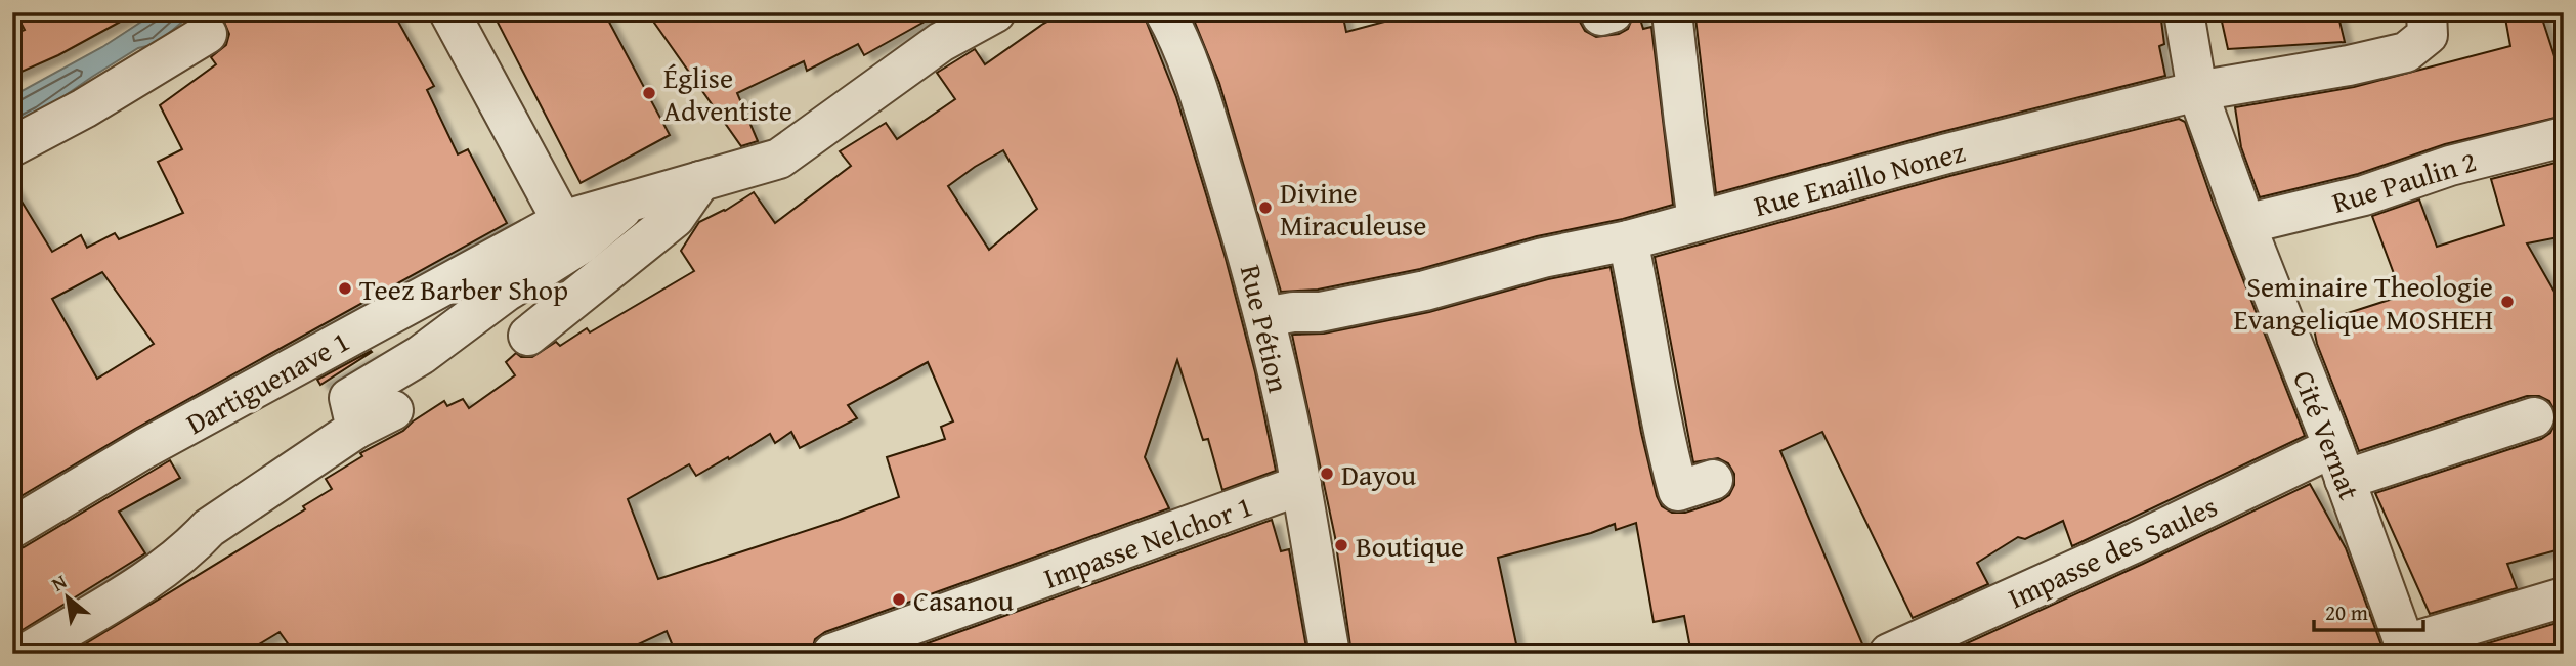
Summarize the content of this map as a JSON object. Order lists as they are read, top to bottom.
{
  "streets": {
    "street": [
      "Rue Enaillo Nonez",
      "Rue Paulin 2",
      "Rue Pétion",
      "Dartiguenave 1",
      "Cité Vernat",
      "Impasse Nelchor 1",
      "Impasse des Saules"
    ]
  },
  "crossings": [
    ["Rue Enaillo Nonez", "Rue Pétion"],
    ["Rue Enaillo Nonez", "Cité Vernat"],
    ["Rue Paulin 2", "Cité Vernat"],
    ["Rue Pétion", "Impasse Nelchor 1"],
    ["Cité Vernat", "Impasse des Saules"]
  ],
  "places": [
    "Église Adventiste",
    "Divine Miraculeuse",
    "Teez Barber Shop",
    "Seminaire Theologie Evangelique MOSHEH",
    "Dayou",
    "Boutique",
    "Casanou"
  ],
  "scale_bar": "20 m",
  "north": "top left"
}
